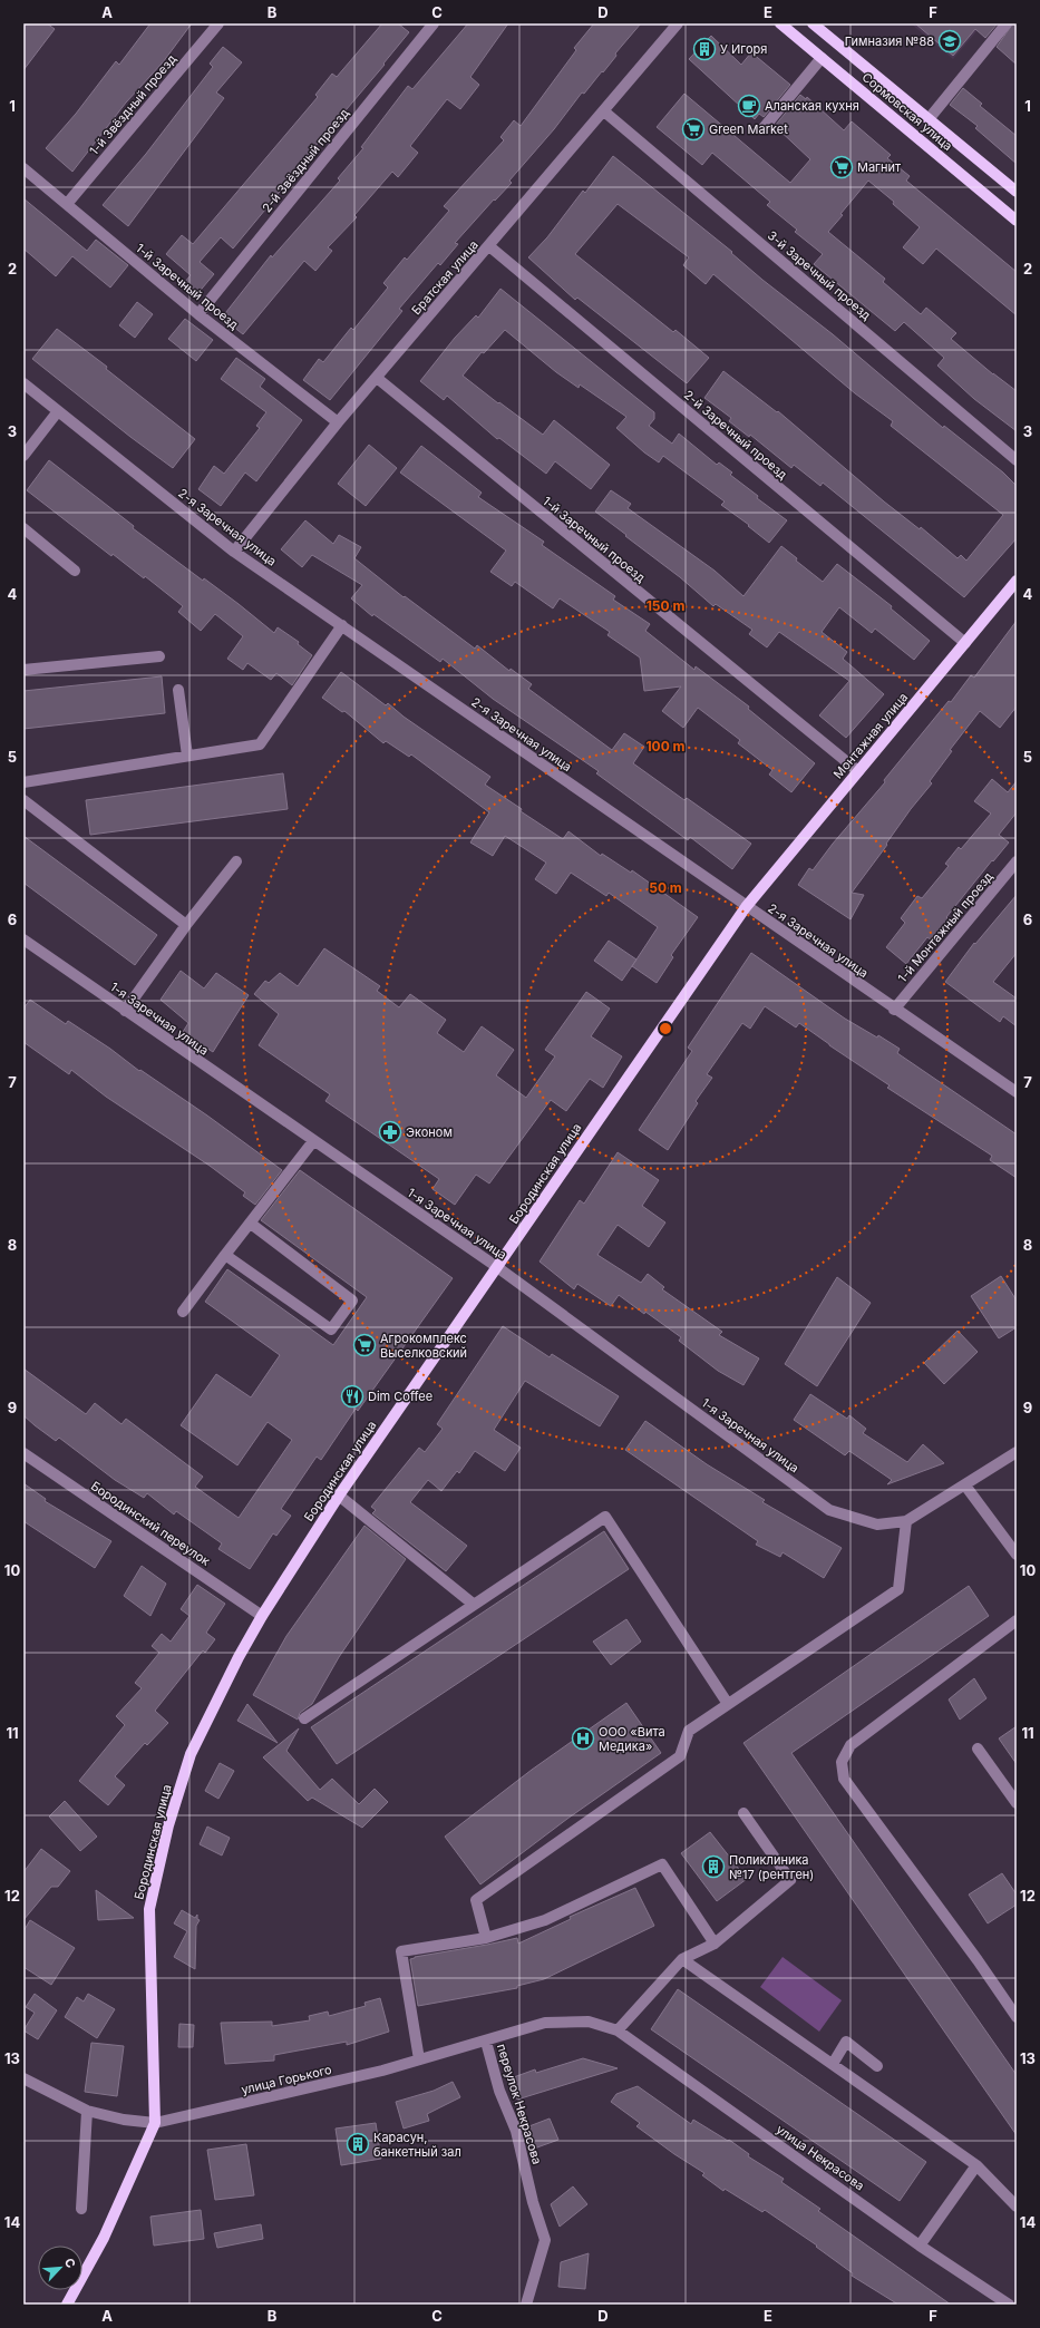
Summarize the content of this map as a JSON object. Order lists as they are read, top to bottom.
{
  "streets": {
    "main road": ["Сормовская улица", "Монтажная улица", "Бородинская улица"],
    "street": [
      "1-й Звёздный проезд",
      "2-й Звёздный проезд",
      "3-й Заречный проезд",
      "Братская улица",
      "1-й Заречный проезд",
      "2-й Заречный проезд",
      "2-я Заречная улица",
      "1-й Монтажный проезд",
      "1-я Заречная улица",
      "Бородинский переулок",
      "улица Горького",
      "переулок Некрасова",
      "улица Некрасова"
    ]
  },
  "crossings": [
    ["1-й Звёздный проезд", "1-й Заречный проезд"],
    ["2-й Звёздный проезд", "1-й Заречный проезд"],
    ["3-й Заречный проезд", "Братская улица"],
    ["Братская улица", "1-й Заречный проезд"],
    ["Братская улица", "2-й Заречный проезд"],
    ["Братская улица", "2-я Заречная улица"],
    ["1-й Заречный проезд", "Монтажная улица"],
    ["2-й Заречный проезд", "Монтажная улица"],
    ["2-я Заречная улица", "Монтажная улица"],
    ["2-я Заречная улица", "1-й Монтажный проезд"],
    ["2-я Заречная улица", "Бородинская улица"],
    ["Монтажная улица", "Бородинская улица"],
    ["1-я Заречная улица", "Бородинская улица"],
    ["Бородинская улица", "Бородинский переулок"],
    ["Бородинская улица", "улица Горького"],
    ["улица Горького", "переулок Некрасова"],
    ["улица Горького", "улица Некрасова"]
  ],
  "places": {
    "school or university": ["Гимназия №88"],
    "building": ["У Игоря", "Поликлиника №17 (рентген)", "Карасун, банкетный зал"],
    "cafe": ["Аланская кухня"],
    "supermarket": ["Green Market", "Магнит", "Агрокомплекс Выселковский"],
    "pharmacy": ["Эконом"],
    "restaurant": ["Dim Coffee"],
    "hospital": ["ООО «Вита Медика»"]
  },
  "north": "top right",
  "grid": {
    "columns": [
      "A",
      "B",
      "C",
      "D",
      "E",
      "F"
    ],
    "rows": [
      "1",
      "2",
      "3",
      "4",
      "5",
      "6",
      "7",
      "8",
      "9",
      "10",
      "11",
      "12",
      "13",
      "14"
    ]
  },
  "rings": ["150 m", "100 m", "50 m"]
}
